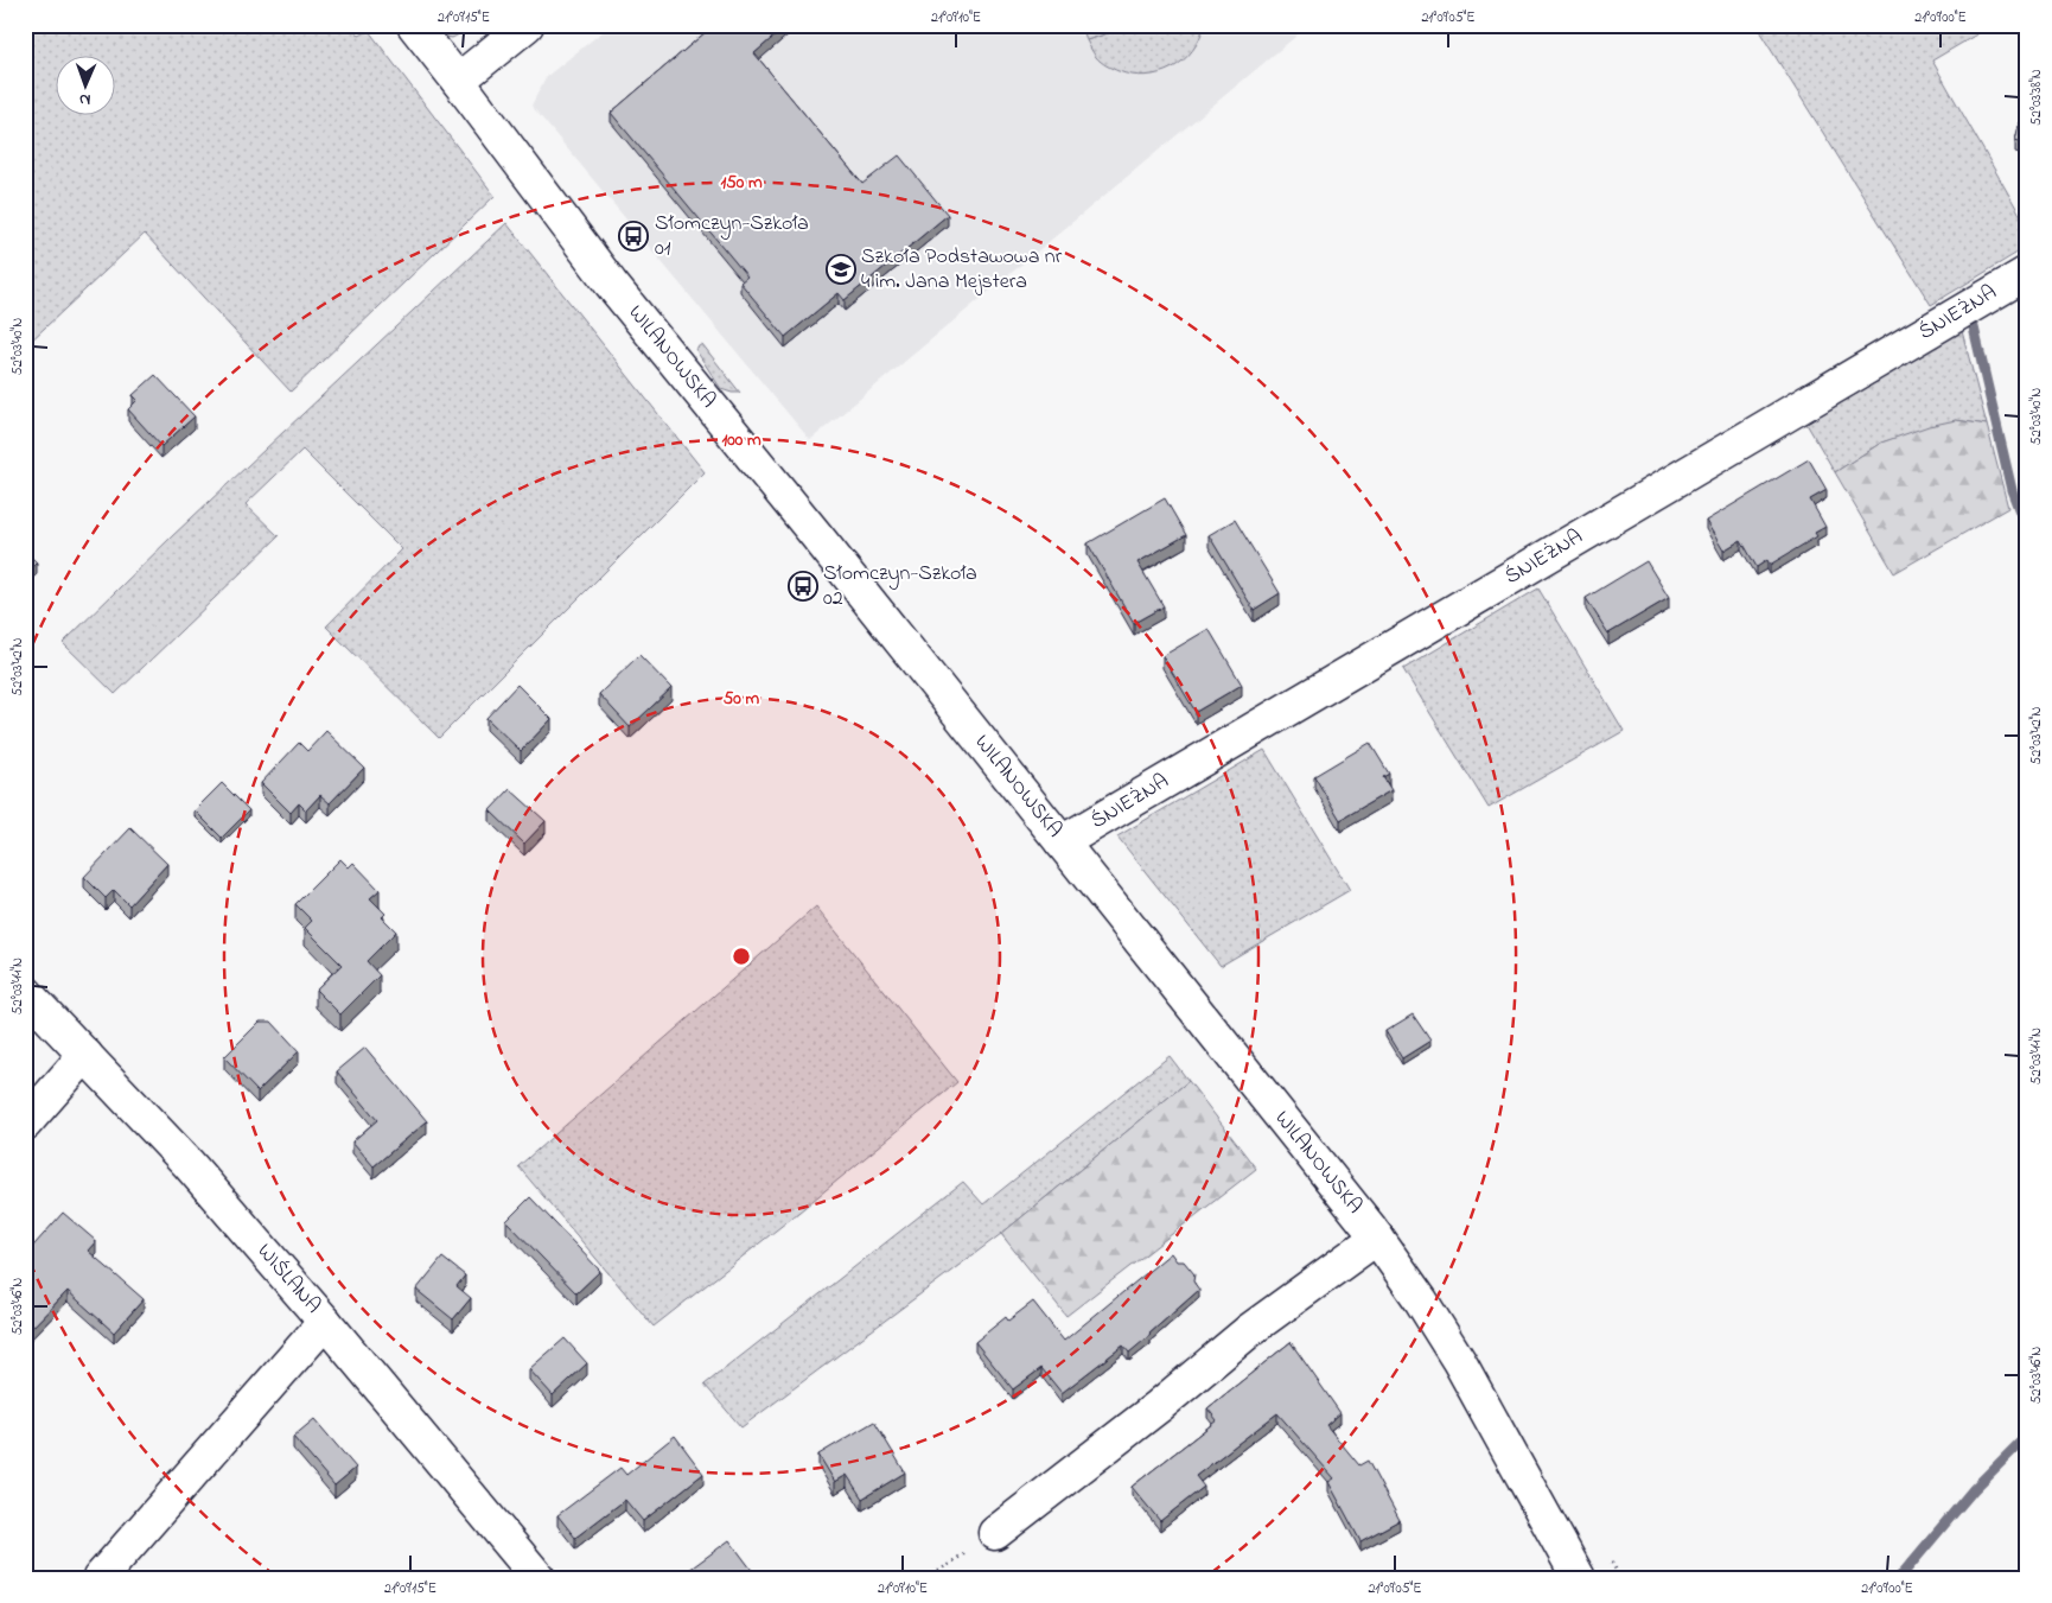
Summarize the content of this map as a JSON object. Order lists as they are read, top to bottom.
{
  "streets": {
    "street": ["ŚNIEŻNA", "WILANOWSKA", "WIŚLANA"]
  },
  "crossings": [
    ["ŚNIEŻNA", "WILANOWSKA"]
  ],
  "places": {
    "bus stop": ["Słomczyn-Szkoła 01", "Słomczyn-Szkoła 02"],
    "school or university": ["Szkoła Podstawowa nr 4 im. Jana Mejstera"]
  },
  "north": "bottom",
  "coordinates": [
    "21°09'15\"E",
    "21°09'10\"E",
    "21°09'05\"E",
    "21°09'00\"E",
    "52°03'38\"N",
    "52°03'40\"N",
    "52°03'42\"N",
    "52°03'44\"N",
    "52°03'46\"N"
  ],
  "rings": ["150 m", "100 m", "50 m"]
}
